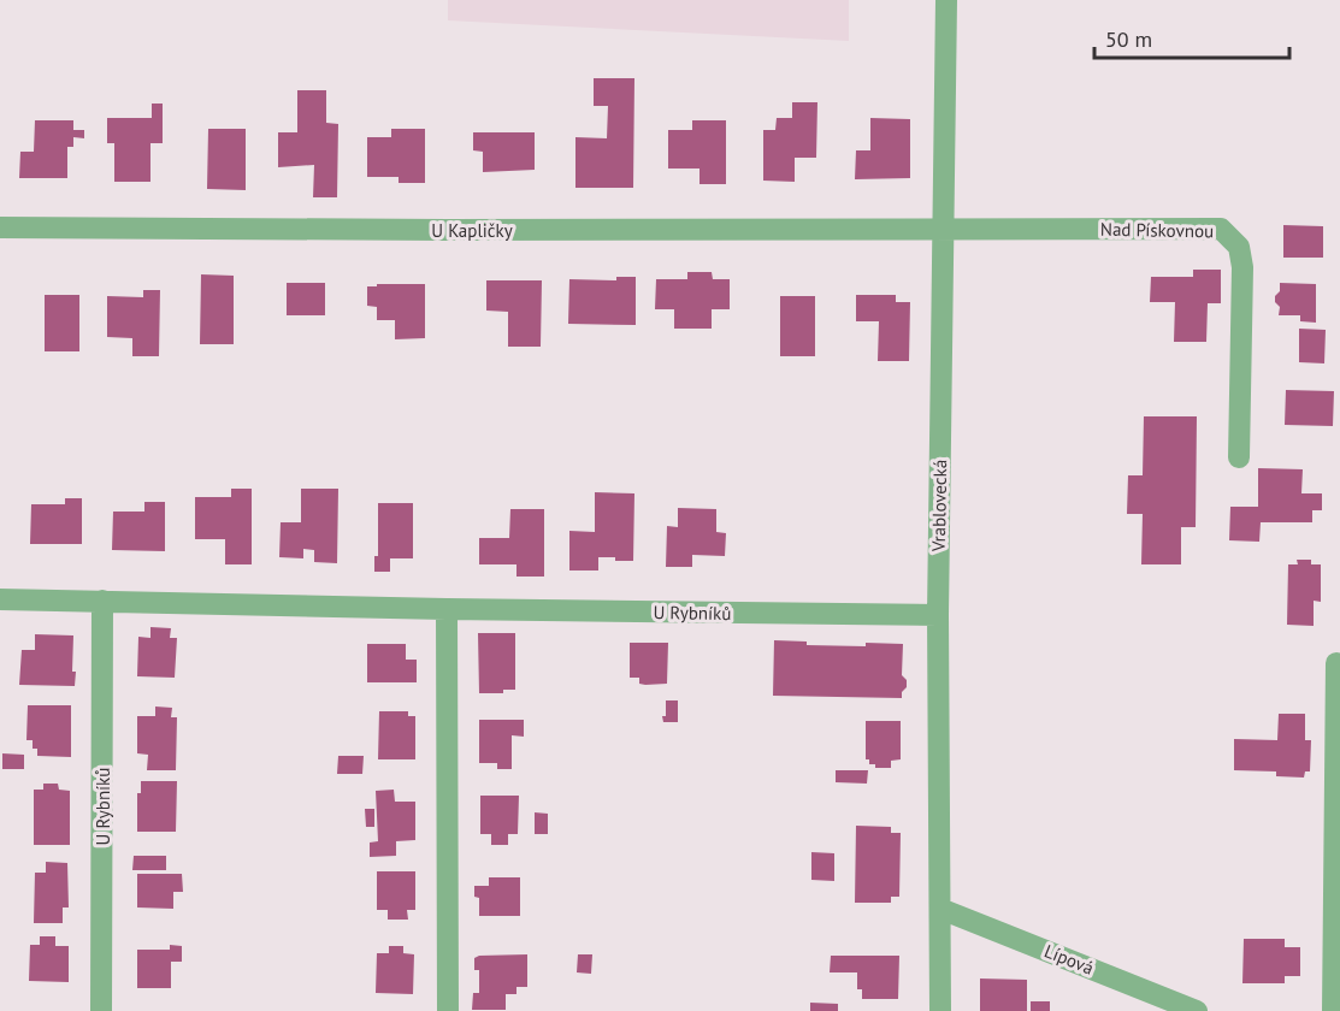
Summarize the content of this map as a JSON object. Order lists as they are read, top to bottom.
{
  "streets": {
    "street": [
      "U Kapličky",
      "Nad Pískovnou",
      "Vrablovecká",
      "U Rybníků",
      "Lípová"
    ]
  },
  "crossings": [
    ["U Kapličky", "Nad Pískovnou"],
    ["U Kapličky", "Vrablovecká"],
    ["Nad Pískovnou", "Vrablovecká"],
    ["Vrablovecká", "U Rybníků"],
    ["Vrablovecká", "Lípová"]
  ],
  "scale_bar": "50 m"
}
